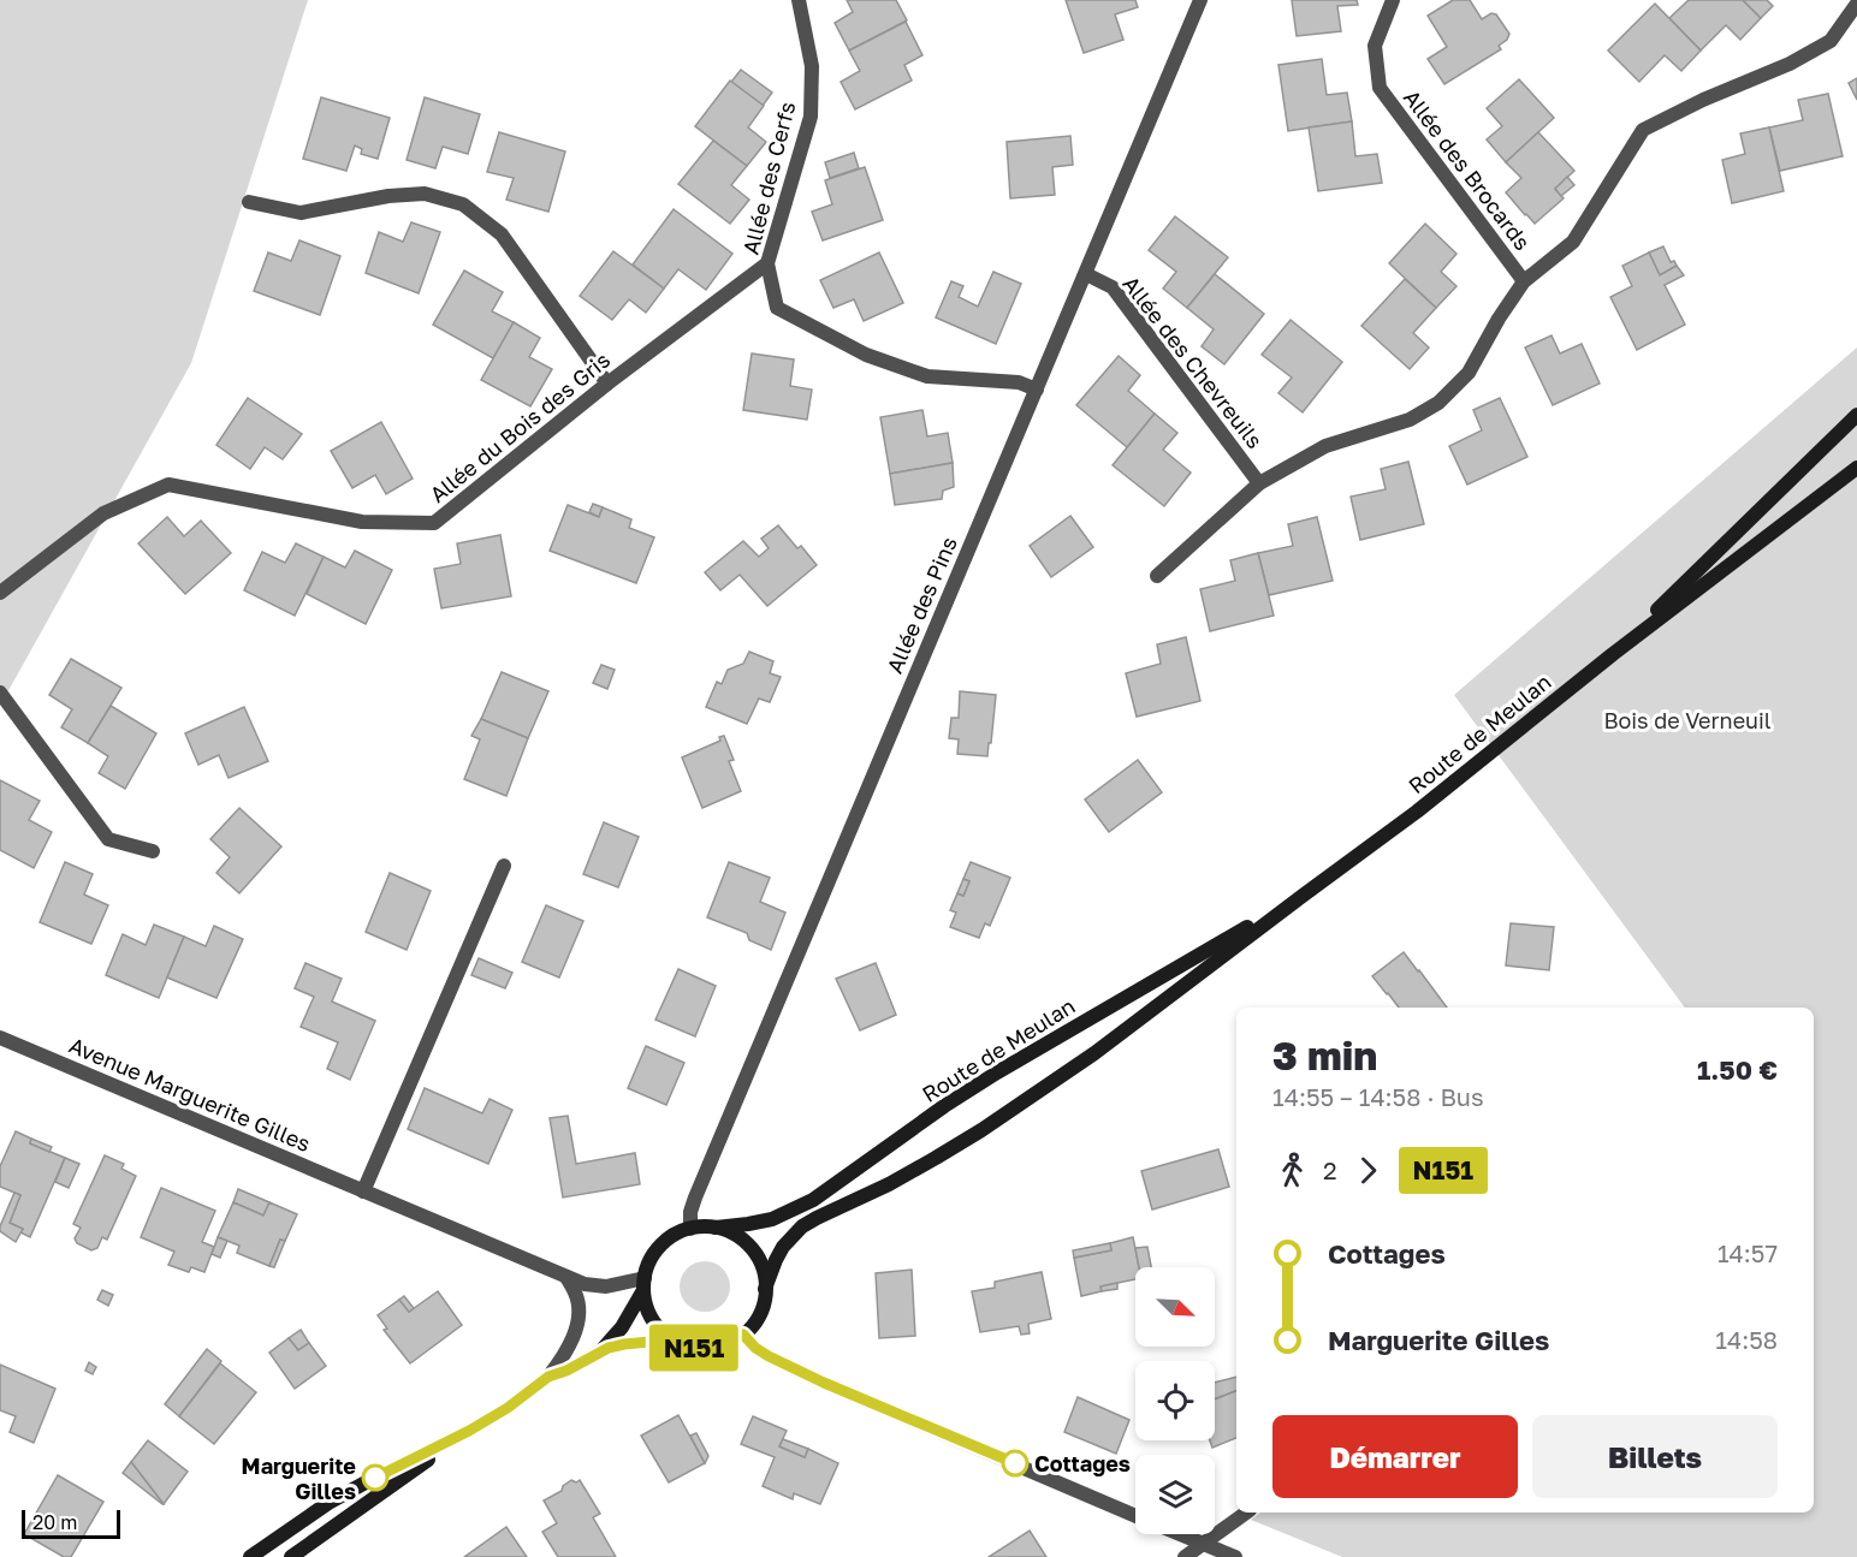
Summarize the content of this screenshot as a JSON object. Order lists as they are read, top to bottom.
{
  "streets": {
    "main road": ["Route de Meulan"],
    "street": [
      "Allée des Brocards",
      "Allée des Cerfs",
      "Allée des Chevreuils",
      "Allée du Bois des Gris",
      "Allée des Pins",
      "Avenue Marguerite Gilles"
    ]
  },
  "crossings": [
    ["Allée des Brocards", "Allée des Chevreuils"],
    ["Allée des Cerfs", "Allée du Bois des Gris"],
    ["Allée des Cerfs", "Allée des Pins"],
    ["Allée des Chevreuils", "Allée des Pins"],
    ["Allée des Pins", "Route de Meulan"],
    ["Allée des Pins", "Avenue Marguerite Gilles"],
    ["Route de Meulan", "Avenue Marguerite Gilles"]
  ],
  "parks": ["Bois de Verneuil"],
  "places": ["Cottages", "Marguerite Gilles"],
  "lines": ["bus line N151"],
  "scale_bar": "20 m",
  "north": "bottom right",
  "page": {
    "on_map": "N151",
    "heading": ["3 min", "14:55 – 14:58 · Bus", "1.50 €"],
    "legs": ["2", "N151"],
    "list": [
      {
        "name": "Cottages",
        "value": "14:57"
      },
      {
        "name": "Marguerite Gilles",
        "value": "14:58"
      }
    ],
    "buttons": ["Démarrer", "Billets"],
    "scale": "20 m"
  }
}
